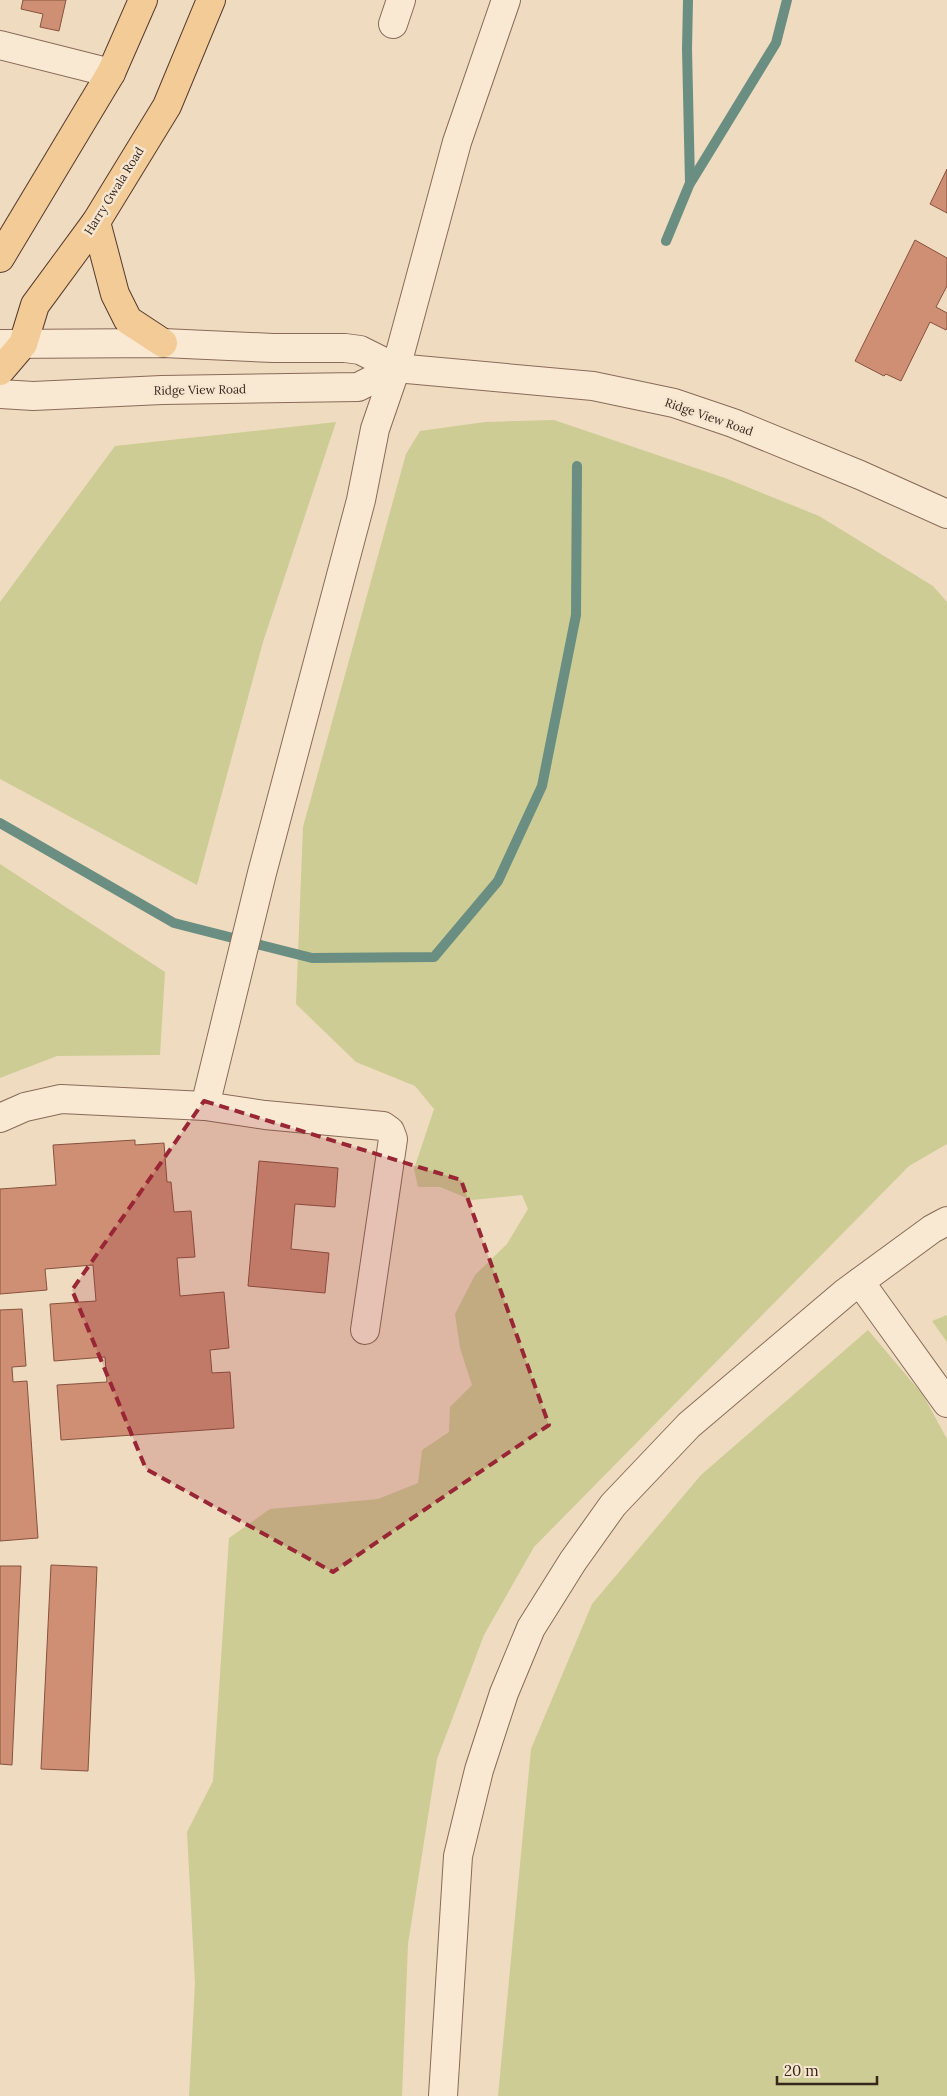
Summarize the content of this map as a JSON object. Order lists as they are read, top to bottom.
{
  "streets": {
    "main road": ["Harry Gwala Road"],
    "street": ["Ridge View Road"]
  },
  "crossings": [
    ["Harry Gwala Road", "Ridge View Road"]
  ],
  "scale_bar": "20 m"
}
